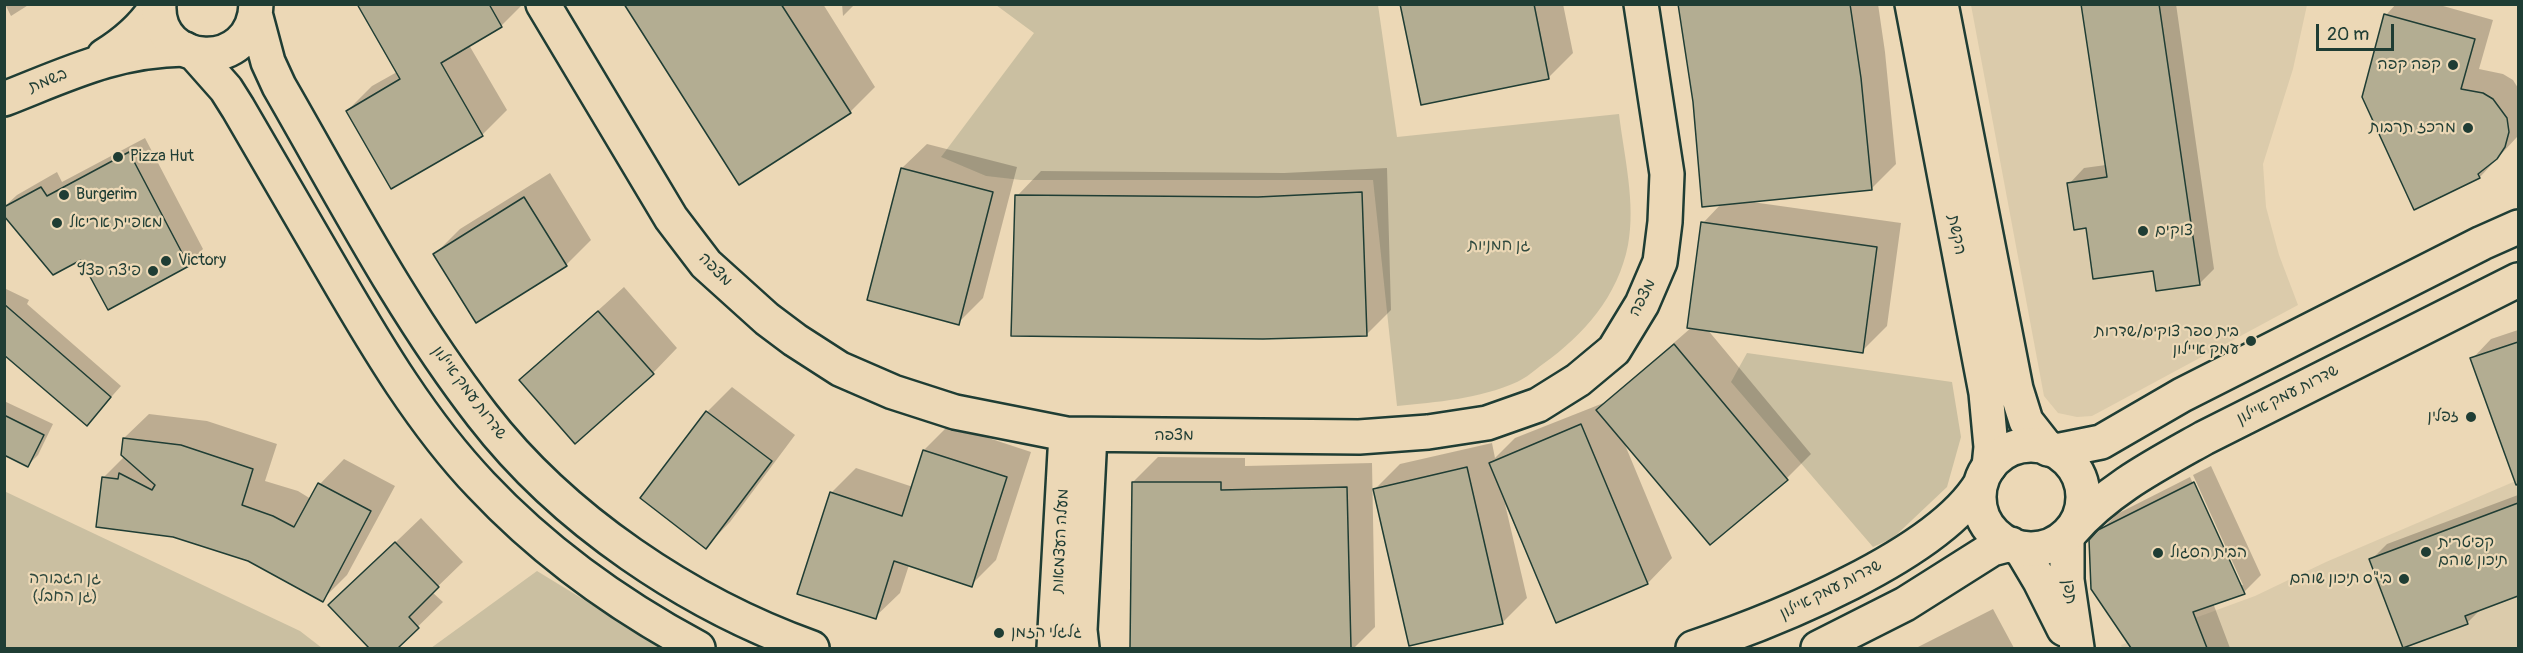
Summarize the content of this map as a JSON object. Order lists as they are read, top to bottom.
{
  "streets": {
    "main road": [
      "בשמת",
      "הקשת",
      "מצפה",
      "שדרות עמק איילון",
      "מעלה העצמאות",
      "תפן"
    ]
  },
  "crossings": [
    ["בשמת", "שדרות עמק איילון"],
    ["הקשת", "שדרות עמק איילון"],
    ["הקשת", "תפן"],
    ["מצפה", "מעלה העצמאות"],
    ["שדרות עמק איילון", "תפן"]
  ],
  "parks": ["גן חמניות", "גן הגבורה (גן החבל)"],
  "places": [
    "קפה קפה",
    "מרכז תרבות",
    "Pizza Hut",
    "Burgerim",
    "מאפיית אריאל",
    "צוקים",
    "Victory",
    "פיצה פצץ",
    "בית ספר צוקים/שדרות עמק איילון",
    "זפלין",
    "קפיטרית תיכון שוהם",
    "הבית הסגול",
    "בי\"ס תיכון שוהם",
    "גלגלי הזמן"
  ],
  "scale_bar": "20 m"
}
